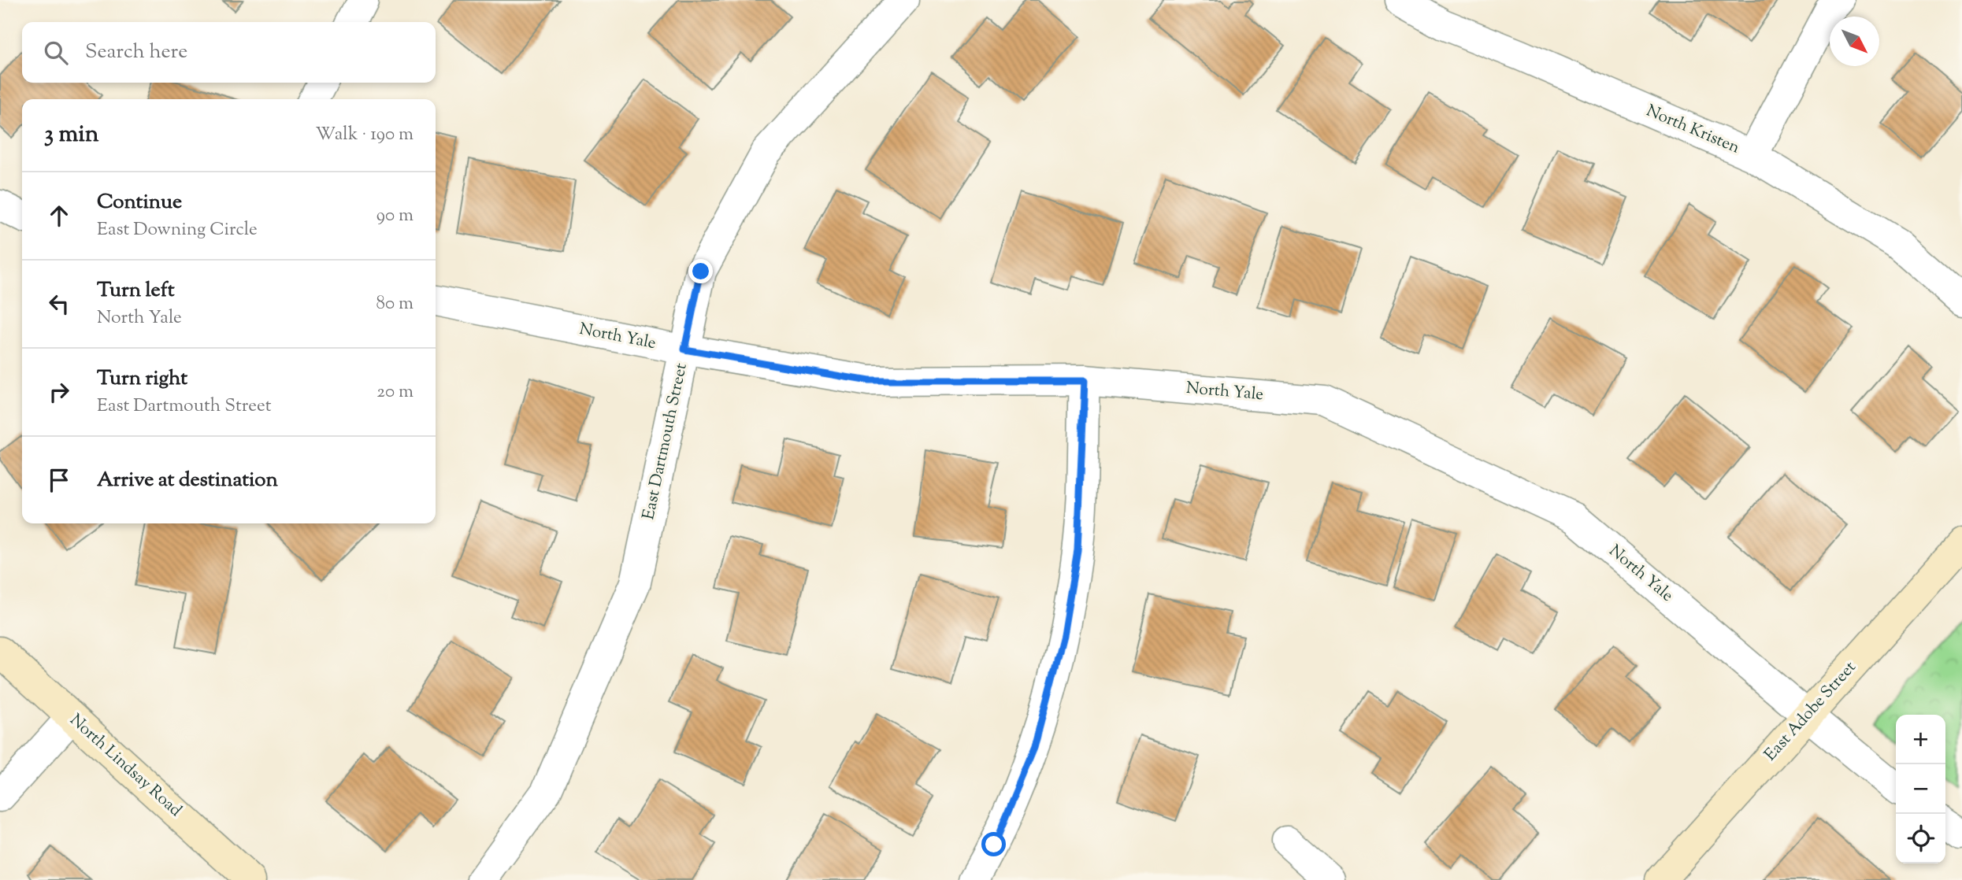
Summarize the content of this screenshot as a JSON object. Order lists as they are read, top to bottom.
{
  "streets": {
    "street": [
      "North Kristen",
      "North Yale",
      "East Dartmouth Street",
      "East Adobe Street",
      "North Lindsay Road"
    ]
  },
  "crossings": [
    ["North Yale", "East Dartmouth Street"],
    ["North Yale", "East Adobe Street"]
  ],
  "north": "bottom right",
  "page": {
    "search": "Search here",
    "heading": ["3 min", "Walk · 190 m"],
    "list": [
      ["Continue", "East Downing Circle", "90 m"],
      ["Turn left", "North Yale", "80 m"],
      ["Turn right", "East Dartmouth Street", "20 m"],
      "Arrive at destination"
    ],
    "map_buttons": ["+", "−"]
  }
}
